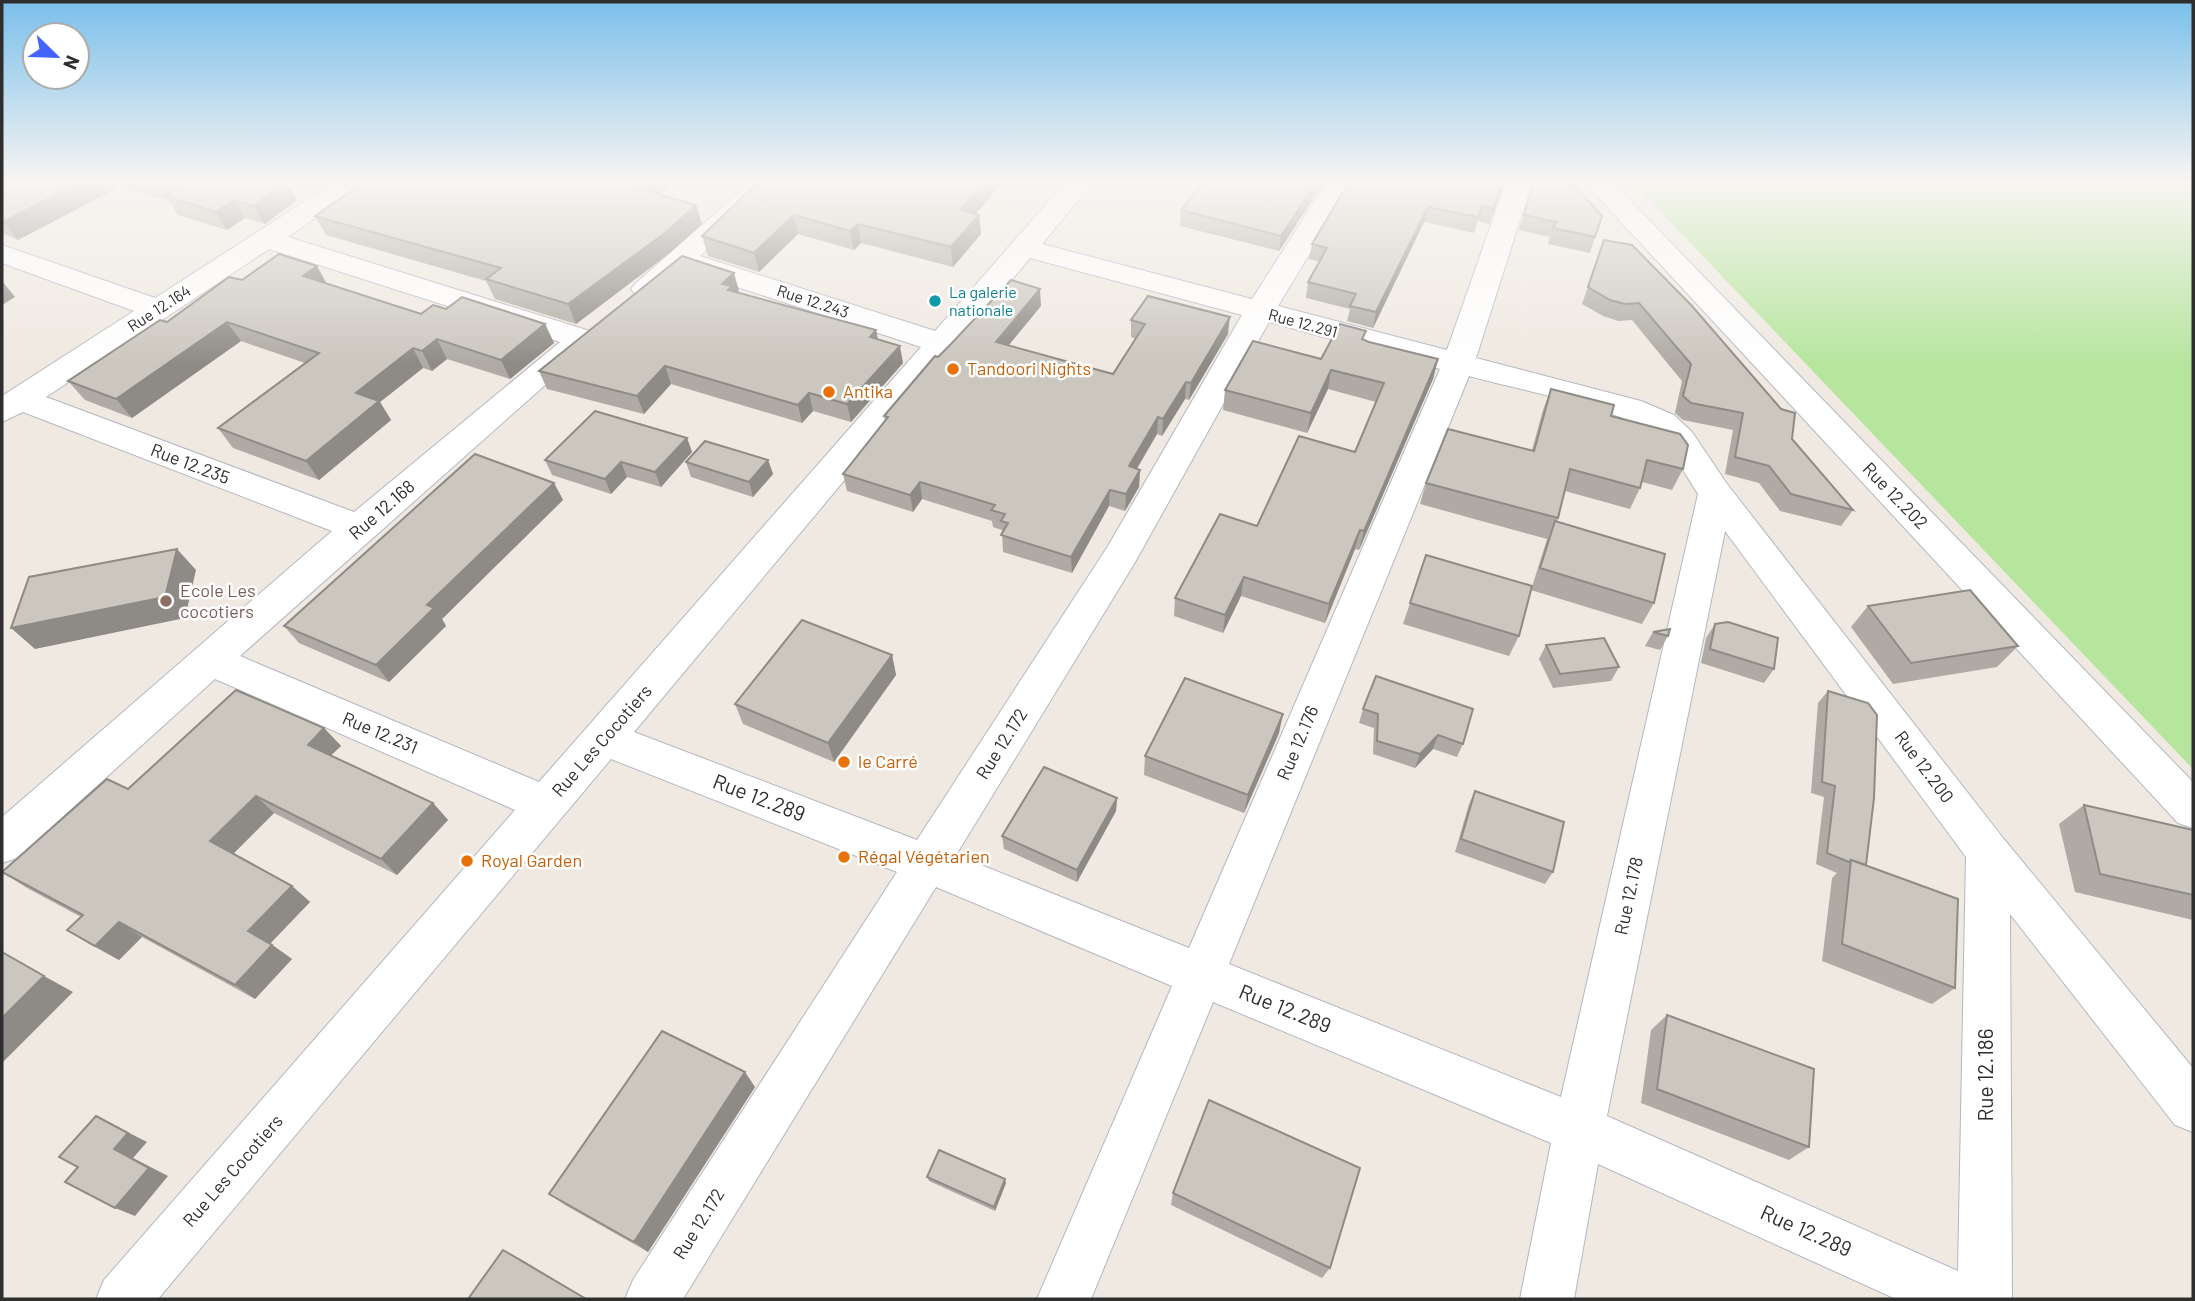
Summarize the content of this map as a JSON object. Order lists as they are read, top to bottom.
{
  "streets": {
    "street": [
      "Rue 12.243",
      "Rue 12.164",
      "Rue 12.291",
      "Rue 12.235",
      "Rue 12.202",
      "Rue 12.168",
      "Rue 12.231",
      "Rue Les Cocotiers",
      "Rue 12.176",
      "Rue 12.172",
      "Rue 12.200",
      "Rue 12.289",
      "Rue 12.178",
      "Rue 12.186"
    ]
  },
  "crossings": [
    ["Rue 12.243", "Rue 12.168"],
    ["Rue 12.243", "Rue Les Cocotiers"],
    ["Rue 12.164", "Rue 12.235"],
    ["Rue 12.291", "Rue Les Cocotiers"],
    ["Rue 12.291", "Rue 12.176"],
    ["Rue 12.291", "Rue 12.172"],
    ["Rue 12.291", "Rue 12.200"],
    ["Rue 12.235", "Rue 12.168"],
    ["Rue 12.168", "Rue 12.231"],
    ["Rue 12.231", "Rue Les Cocotiers"],
    ["Rue Les Cocotiers", "Rue 12.289"],
    ["Rue 12.176", "Rue 12.289"],
    ["Rue 12.172", "Rue 12.289"],
    ["Rue 12.200", "Rue 12.178"],
    ["Rue 12.200", "Rue 12.186"],
    ["Rue 12.289", "Rue 12.178"]
  ],
  "places": [
    "La galerie nationale",
    "Tandoori Nights",
    "Antika",
    "Ecole Les cocotiers",
    "le Carré",
    "Régal Végétarien",
    "Royal Garden"
  ],
  "north": "bottom right"
}
